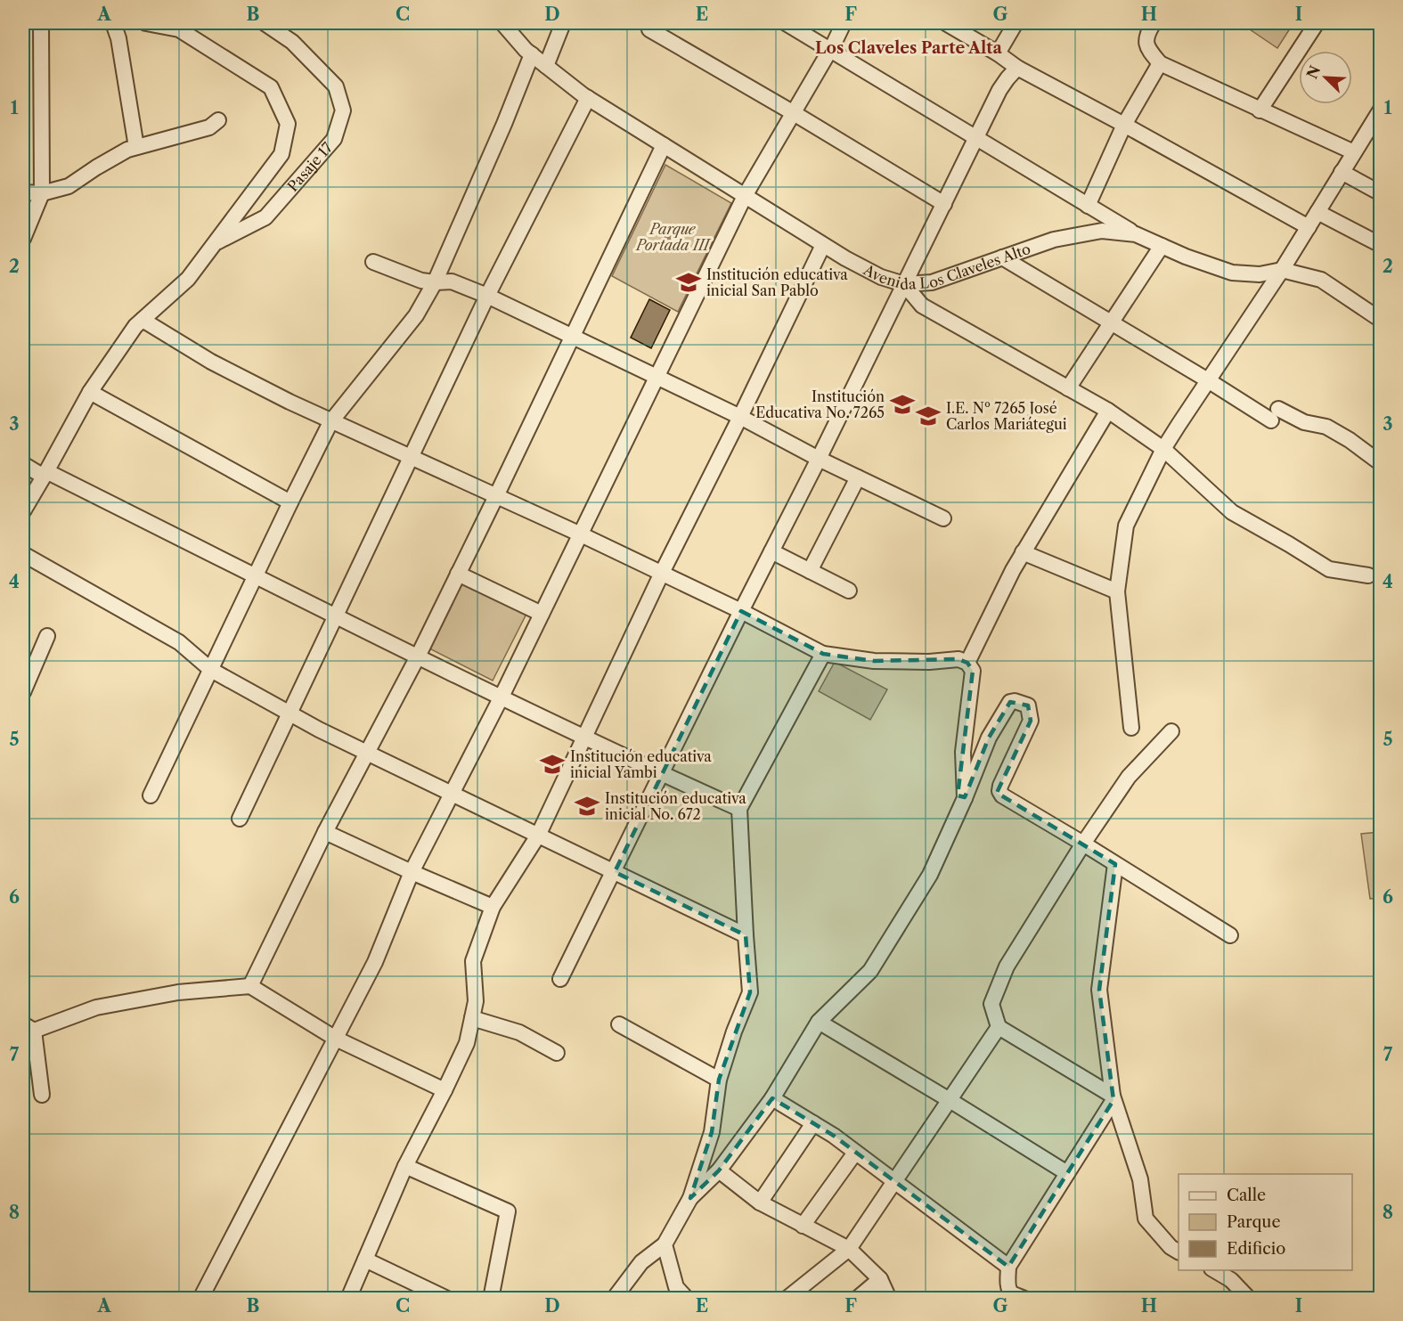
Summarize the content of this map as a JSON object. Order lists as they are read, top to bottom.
{
  "streets": {
    "street": ["Pasaje 17", "Avenida Los Claveles Alto"]
  },
  "districts": ["Los Claveles Parte Alta"],
  "parks": ["Parque Portada III"],
  "places": {
    "school or university": [
      "Institución educativa inicial San Pablo",
      "Institución Educativa No. 7265",
      "I.E. Nº 7265 José Carlos Mariátegui",
      "Institución educativa inicial Yambi",
      "Institución educativa inicial No. 672"
    ]
  },
  "legend": ["Calle", "Parque", "Edificio"],
  "north": "top left",
  "grid": {
    "columns": [
      "A",
      "B",
      "C",
      "D",
      "E",
      "F",
      "G",
      "H",
      "I"
    ],
    "rows": [
      "1",
      "2",
      "3",
      "4",
      "5",
      "6",
      "7",
      "8"
    ]
  }
}
